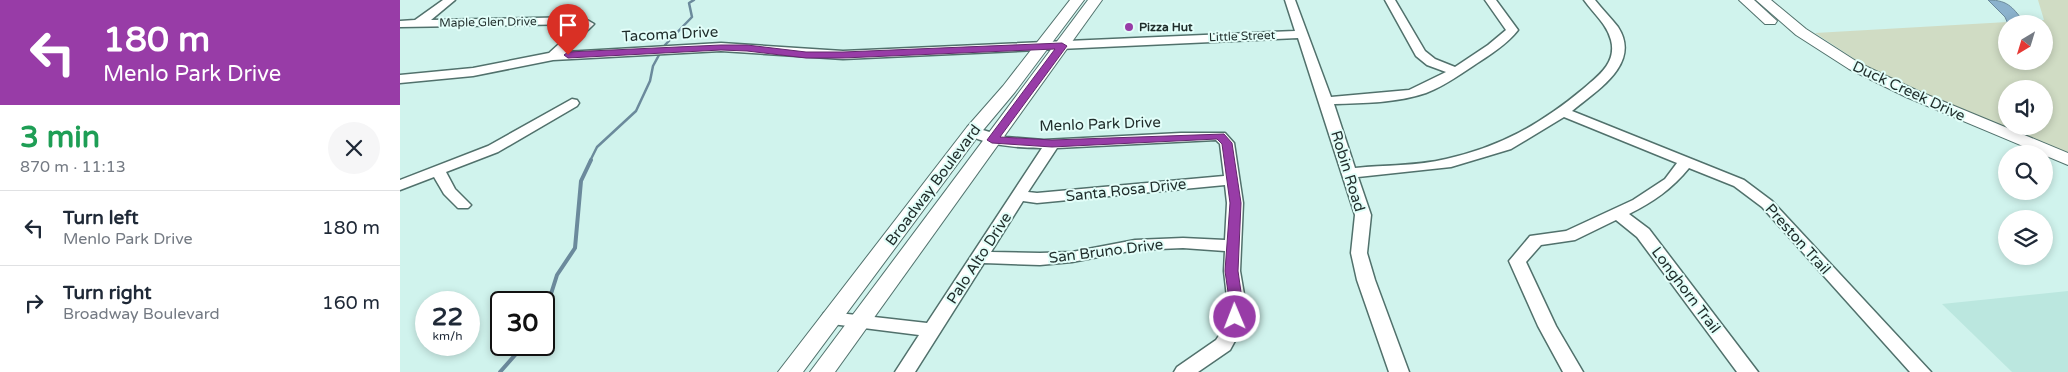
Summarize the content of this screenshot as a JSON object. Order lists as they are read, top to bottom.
{
  "streets": {
    "main road": ["Duck Creek Drive", "Broadway Boulevard"],
    "street": [
      "Maple Glen Drive",
      "Tacoma Drive",
      "Little Street",
      "Menlo Park Drive",
      "Robin Road",
      "Santa Rosa Drive",
      "Preston Trail",
      "San Bruno Drive",
      "Palo Alto Drive",
      "Longhorn Trail"
    ]
  },
  "crossings": [
    ["Maple Glen Drive", "Tacoma Drive"],
    ["Tacoma Drive", "Little Street"],
    ["Tacoma Drive", "Broadway Boulevard"],
    ["Little Street", "Robin Road"],
    ["Little Street", "Broadway Boulevard"],
    ["Menlo Park Drive", "Broadway Boulevard"],
    ["Menlo Park Drive", "Santa Rosa Drive"],
    ["Menlo Park Drive", "Palo Alto Drive"],
    ["Santa Rosa Drive", "Palo Alto Drive"],
    ["San Bruno Drive", "Palo Alto Drive"]
  ],
  "places": ["Pizza Hut"],
  "north": "bottom left",
  "page": {
    "turn": ["180 m", "Menlo Park Drive"],
    "heading": ["3 min", "870 m · 11:13"],
    "list": [
      {
        "name": "Turn left",
        "note": "Menlo Park Drive",
        "value": "180 m"
      },
      {
        "name": "Turn right",
        "note": "Broadway Boulevard",
        "value": "160 m"
      }
    ],
    "speed": "22 km/h",
    "limit": "30"
  }
}
